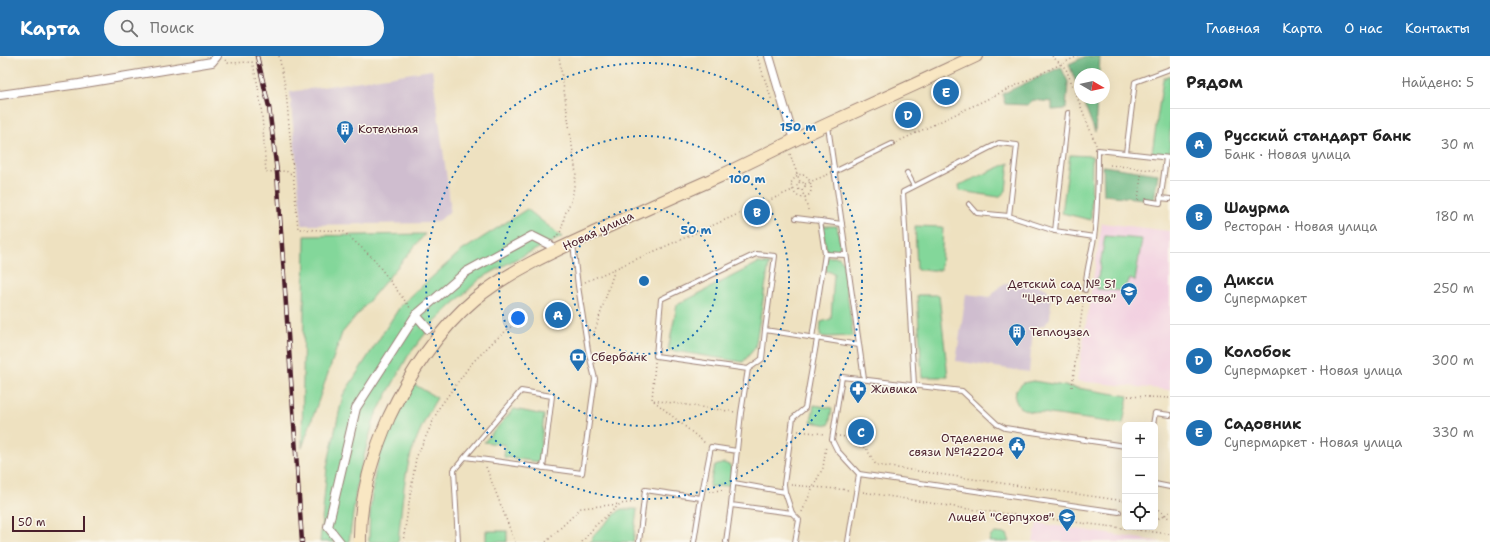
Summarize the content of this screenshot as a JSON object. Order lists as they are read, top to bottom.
{
  "streets": {
    "street": ["Новая улица"]
  },
  "places": {
    "building": ["Котельная", "Теплоузел"],
    "school or university": ["Детский сад № 51 \"Центр детства\"", "Лицей \"Серпухов\""],
    "bank": ["Сбербанк"],
    "pharmacy": ["Живика"],
    "public building": ["Отделение связи №142204"]
  },
  "scale_bar": "50 m",
  "north": "right",
  "page": {
    "header": "Карта",
    "search": "Поиск",
    "nav": [
      "Главная",
      "Карта",
      "О нас",
      "Контакты"
    ],
    "heading": ["Рядом", "Найдено: 5"],
    "pins": [
      "E",
      "D",
      "B",
      "A",
      "C"
    ],
    "list": [
      {
        "mark": "A",
        "name": "Русский стандарт банк",
        "note": "Банк · Новая улица",
        "value": "30 m"
      },
      {
        "mark": "B",
        "name": "Шаурма",
        "note": "Ресторан · Новая улица",
        "value": "180 m"
      },
      {
        "mark": "C",
        "name": "Дикси",
        "note": "Супермаркет",
        "value": "250 m"
      },
      {
        "mark": "D",
        "name": "Колобок",
        "note": "Супермаркет · Новая улица",
        "value": "300 m"
      },
      {
        "mark": "E",
        "name": "Садовник",
        "note": "Супермаркет · Новая улица",
        "value": "330 m"
      }
    ],
    "map_buttons": ["+", "−"],
    "scale": "50 m"
  },
  "rings": ["150 m", "100 m", "50 m"]
}
